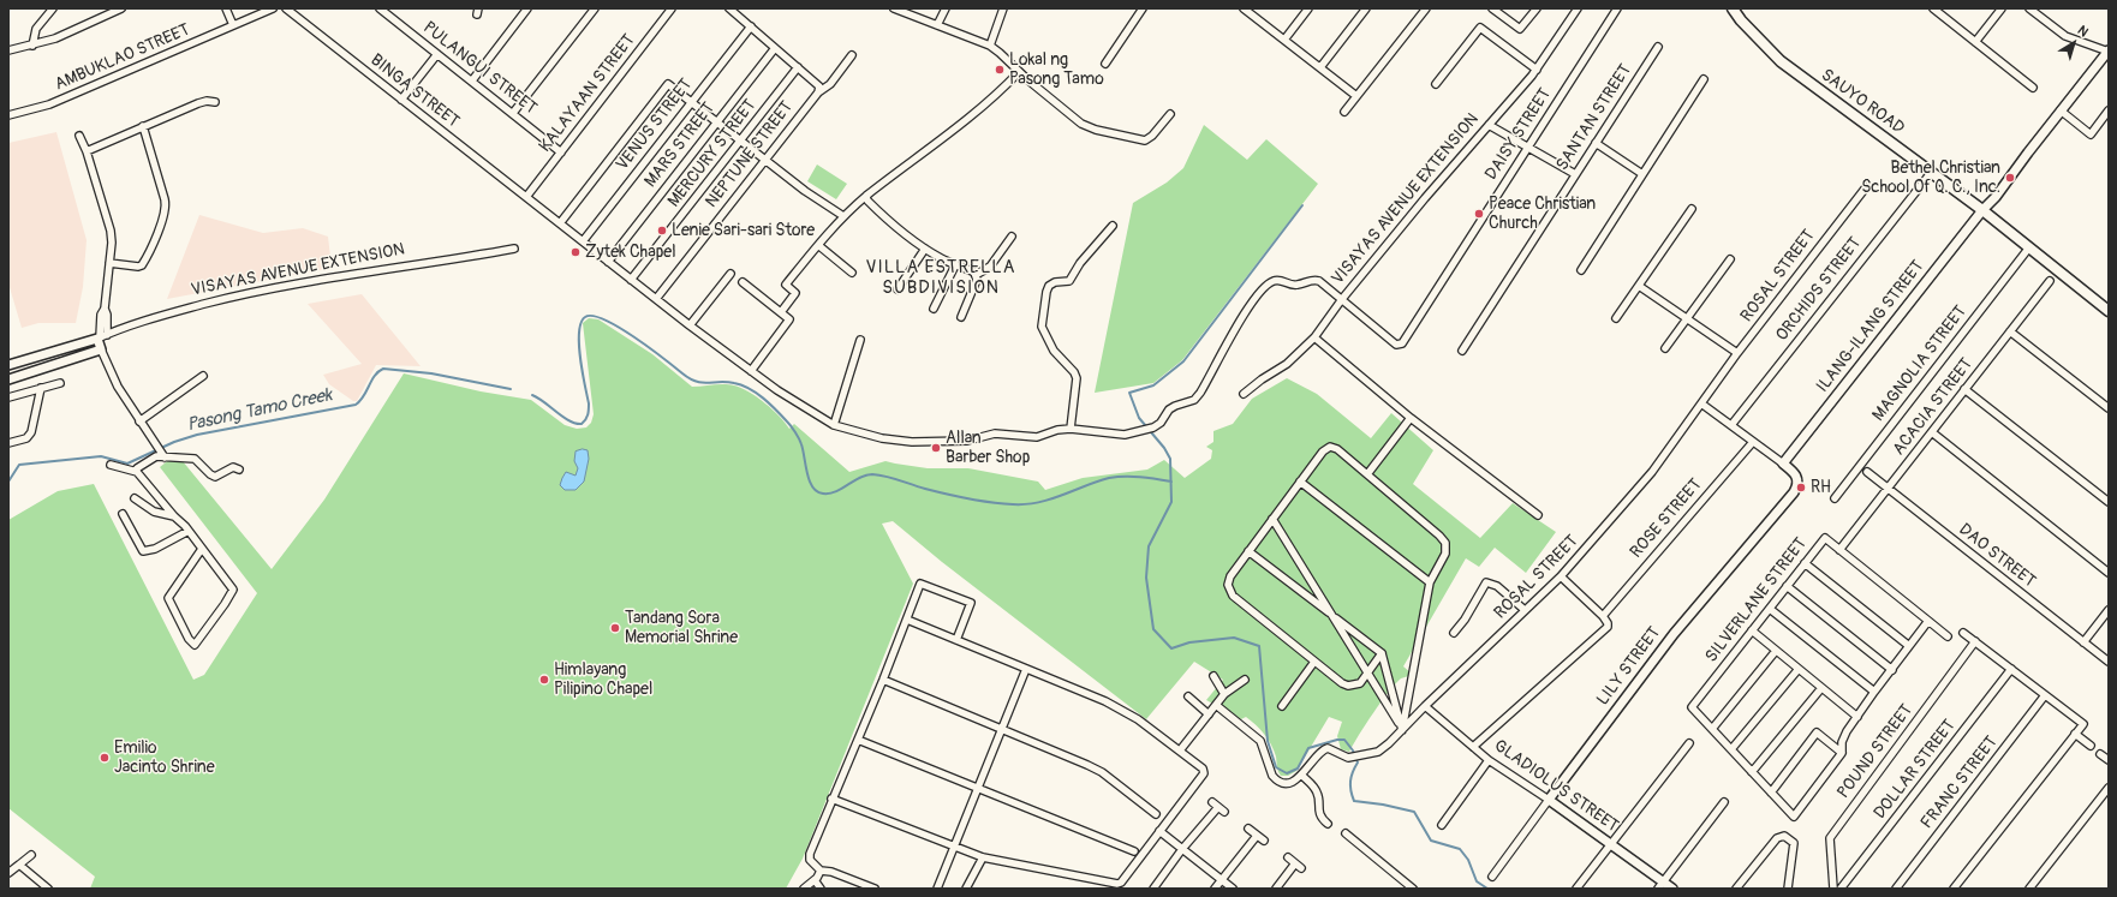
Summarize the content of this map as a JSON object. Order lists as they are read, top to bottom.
{
  "streets": {
    "main road": ["SAUYO ROAD"],
    "street": [
      "AMBUKLAO STREET",
      "PULANGUI STREET",
      "BINGA STREET",
      "KALAYAAN STREET",
      "SANTAN STREET",
      "VENUS STREET",
      "DAISY STREET",
      "MARS STREET",
      "MERCURY STREET",
      "NEPTUNE STREET",
      "VISAYAS AVENUE EXTENSION",
      "ROSAL STREET",
      "ORCHIDS STREET",
      "ILANG-ILANG STREET",
      "MAGNOLIA STREET",
      "ACACIA STREET",
      "ROSE STREET",
      "DAO STREET",
      "SILVERLANE STREET",
      "LILY STREET",
      "POUND STREET",
      "DOLLAR STREET",
      "FRANC STREET",
      "GLADIOLUS STREET"
    ]
  },
  "crossings": [
    ["PULANGUI STREET", "KALAYAAN STREET"],
    ["BINGA STREET", "KALAYAAN STREET"],
    ["BINGA STREET", "VENUS STREET"],
    ["BINGA STREET", "MARS STREET"],
    ["BINGA STREET", "MERCURY STREET"],
    ["BINGA STREET", "NEPTUNE STREET"],
    ["SAUYO ROAD", "ORCHIDS STREET"],
    ["SAUYO ROAD", "ILANG-ILANG STREET"],
    ["SAUYO ROAD", "MAGNOLIA STREET"],
    ["DAISY STREET", "VISAYAS AVENUE EXTENSION"],
    ["ROSAL STREET", "GLADIOLUS STREET"],
    ["ILANG-ILANG STREET", "LILY STREET"],
    ["ACACIA STREET", "DAO STREET"],
    ["ACACIA STREET", "SILVERLANE STREET"],
    ["LILY STREET", "GLADIOLUS STREET"]
  ],
  "districts": ["VILLA ESTRELLA SUBDIVISION"],
  "water": ["Pasong Tamo Creek"],
  "places": [
    "Lokal ng Pasong Tamo",
    "Bethel Christian School Of Q. C., Inc.",
    "Peace Christian Church",
    "Lenie Sari-sari Store",
    "Zytek Chapel",
    "Allan Barber Shop",
    "RH",
    "Tandang Sora Memorial Shrine",
    "Himlayang Pilipino Chapel",
    "Emilio Jacinto Shrine"
  ],
  "north": "top right"
}
